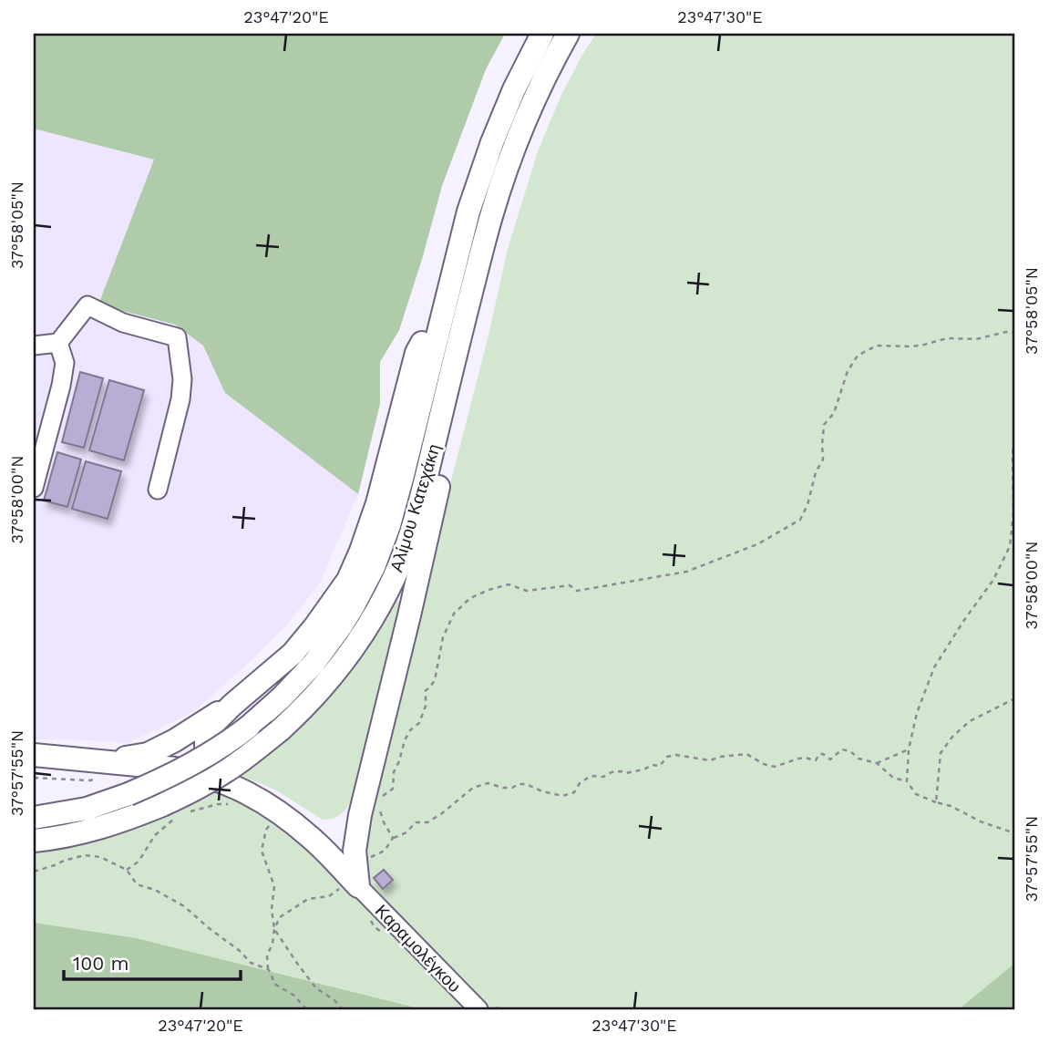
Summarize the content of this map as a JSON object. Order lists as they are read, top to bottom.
{
  "streets": {
    "main road": ["Αλίμου Κατεχάκη"],
    "street": ["Καραμολέγκου"]
  },
  "scale_bar": "100 m",
  "coordinates": [
    "23°47'20\"E",
    "23°47'30\"E",
    "37°58'05\"N",
    "37°58'00\"N",
    "37°57'55\"N"
  ]
}
